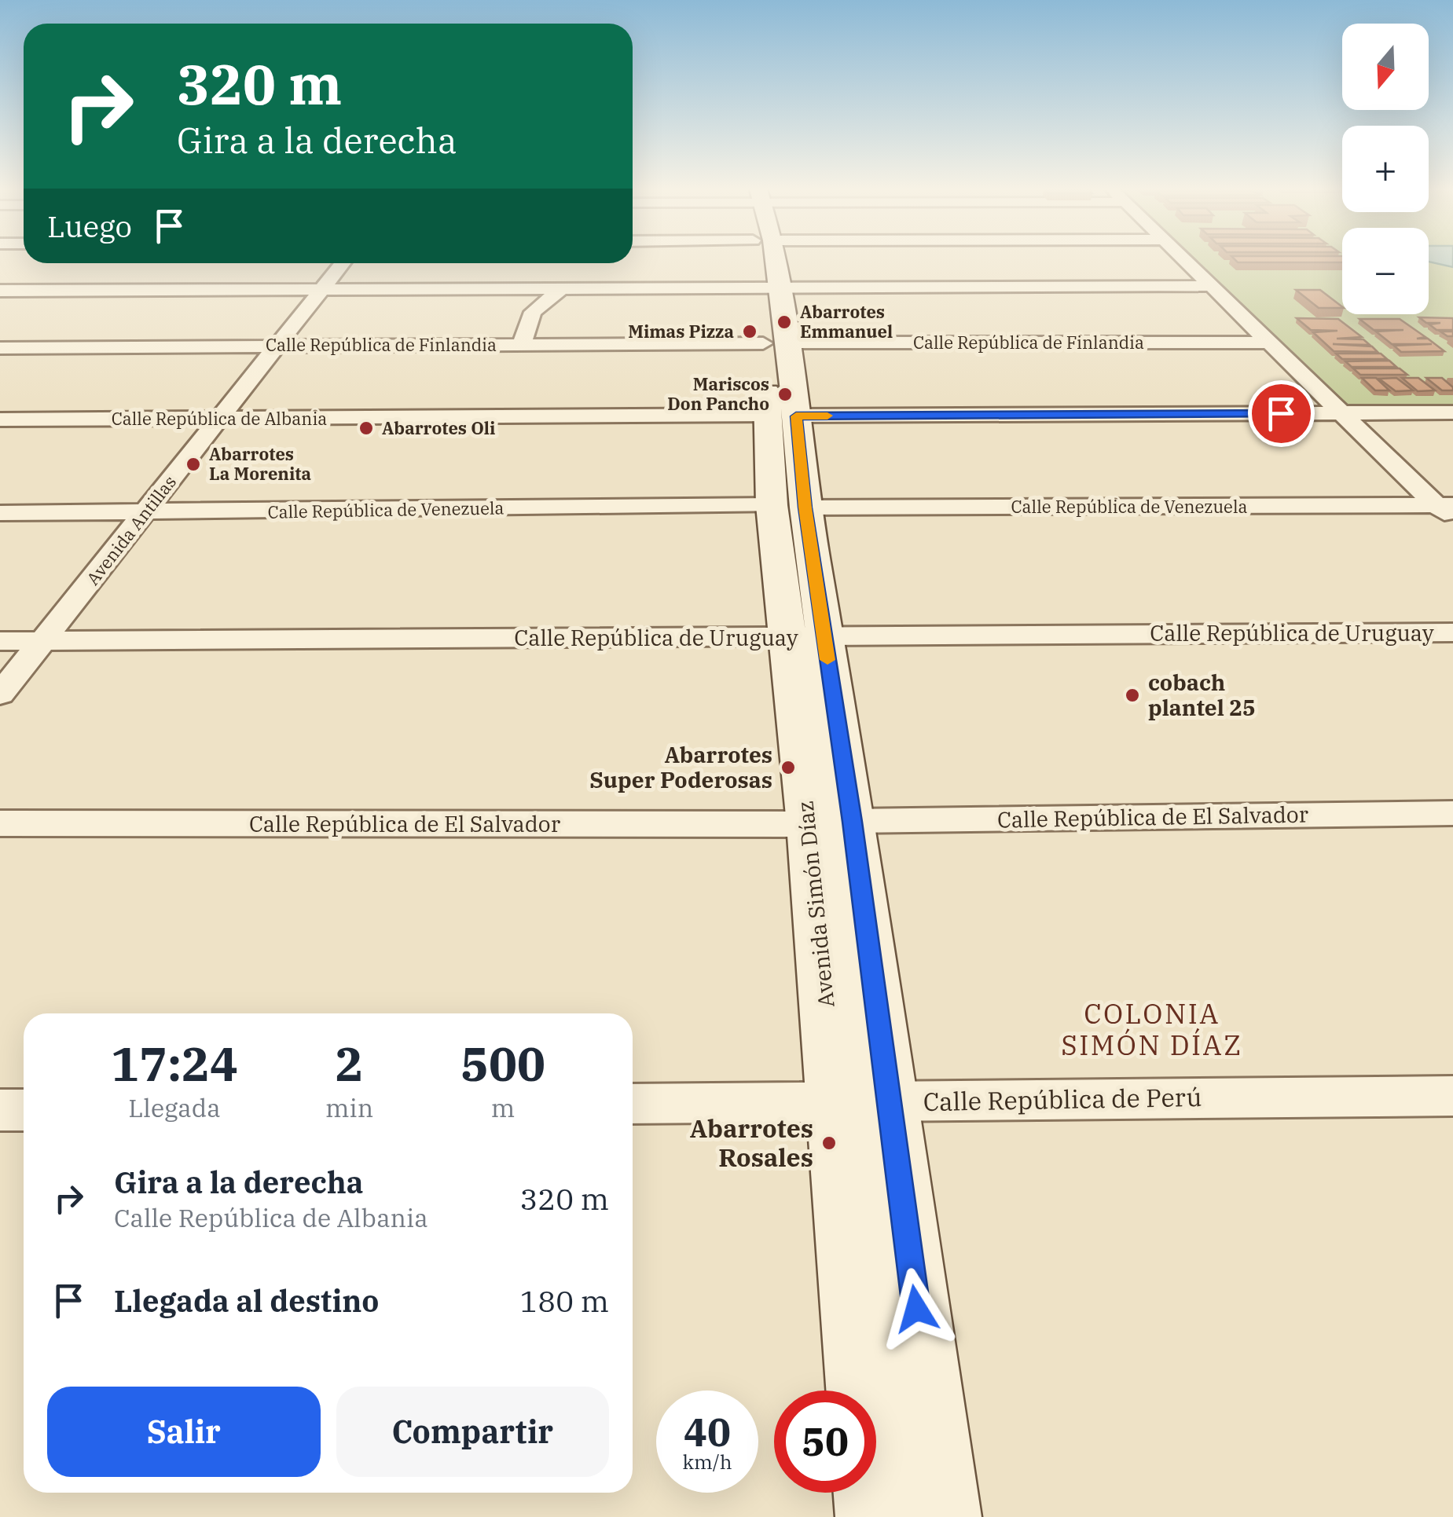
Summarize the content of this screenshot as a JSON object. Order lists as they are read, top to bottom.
{
  "streets": {
    "main road": ["Avenida Simón Díaz"],
    "street": [
      "Calle República de Finlandia",
      "Calle República de Albania",
      "Calle República de Venezuela",
      "Avenida Antillas",
      "Calle República de Uruguay",
      "Calle República de El Salvador",
      "Calle República de Perú"
    ]
  },
  "crossings": [
    ["Calle República de Finlandia", "Avenida Antillas"],
    ["Calle República de Finlandia", "Avenida Simón Díaz"],
    ["Calle República de Albania", "Avenida Antillas"],
    ["Calle República de Albania", "Avenida Simón Díaz"],
    ["Calle República de Venezuela", "Avenida Antillas"],
    ["Calle República de Venezuela", "Avenida Simón Díaz"],
    ["Avenida Antillas", "Calle República de Uruguay"],
    ["Calle República de Uruguay", "Avenida Simón Díaz"],
    ["Calle República de El Salvador", "Avenida Simón Díaz"],
    ["Avenida Simón Díaz", "Calle República de Perú"]
  ],
  "districts": ["COLONIA SIMÓN DÍAZ"],
  "places": [
    "Abarrotes Emmanuel",
    "Mimas Pizza",
    "Mariscos Don Pancho",
    "Abarrotes Oli",
    "Abarrotes La Morenita",
    "cobach plantel 25",
    "Abarrotes Super Poderosas",
    "Abarrotes Rosales"
  ],
  "north": "bottom",
  "page": {
    "map_buttons": ["+", "−"],
    "turn": ["320 m", "Gira a la derecha"],
    "then": "Luego",
    "eta": [
      "17:24",
      "Llegada",
      "2",
      "min",
      "500",
      "m"
    ],
    "list": [
      {
        "name": "Gira a la derecha",
        "note": "Calle República de Albania",
        "value": "320 m"
      },
      {
        "name": "Llegada al destino",
        "value": "180 m"
      }
    ],
    "buttons": ["Salir", "Compartir"],
    "speed": "40 km/h",
    "limit": "50"
  }
}
